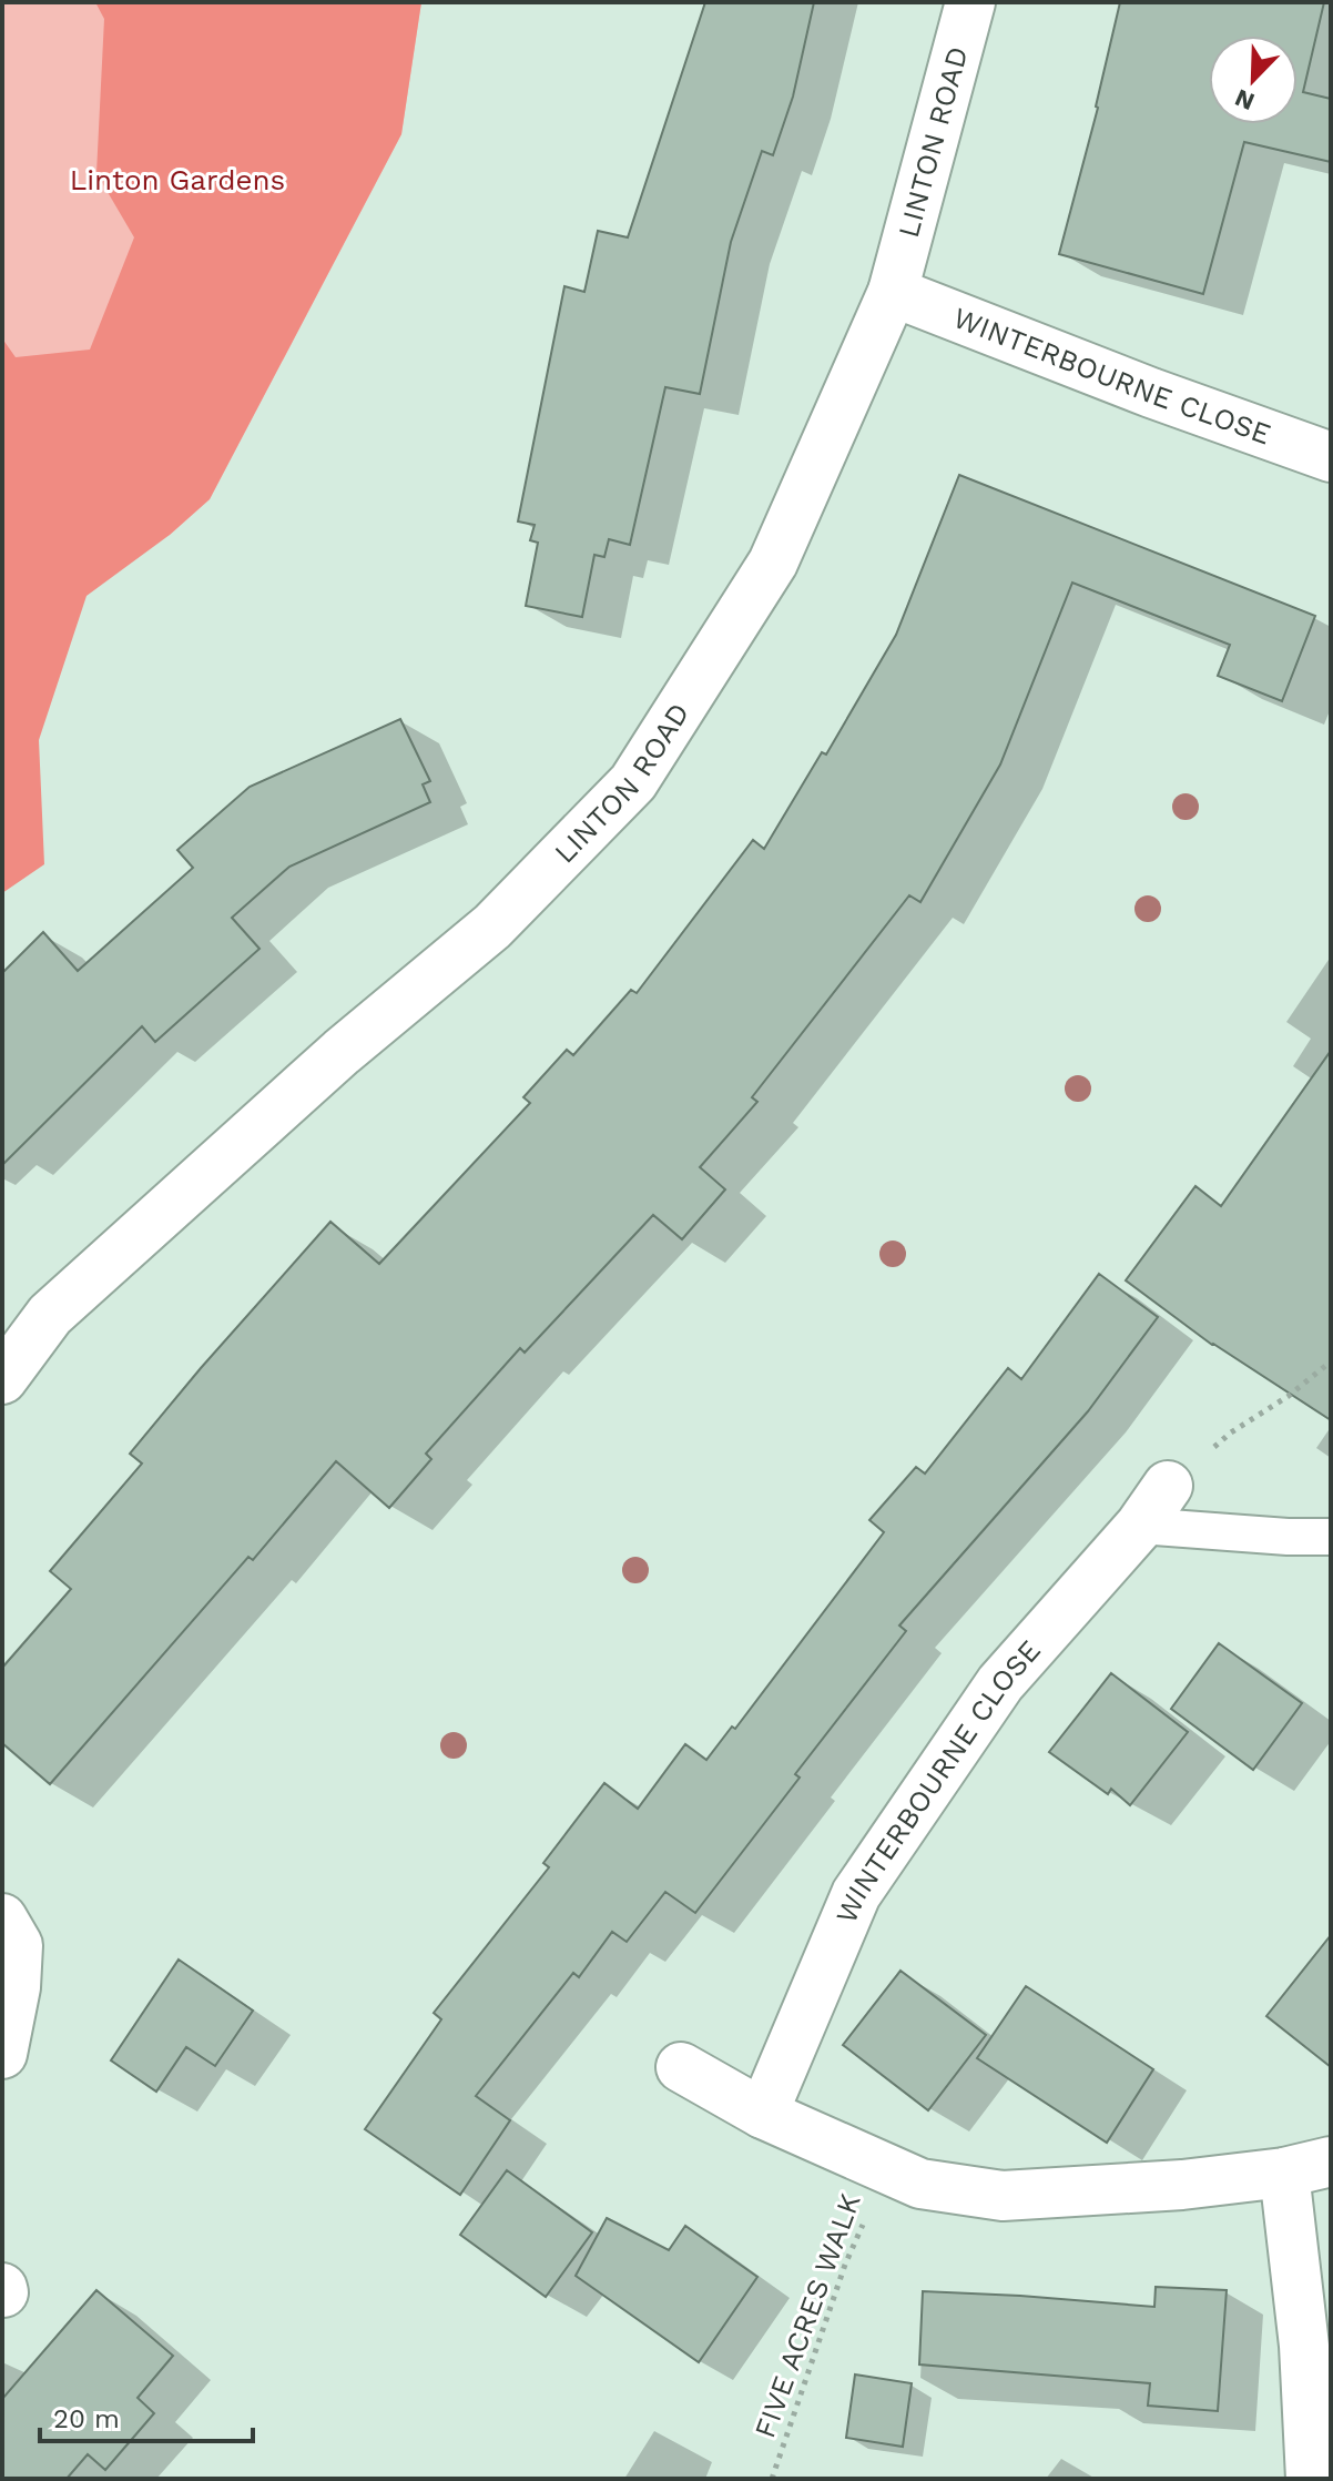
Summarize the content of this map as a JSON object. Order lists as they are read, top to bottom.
{
  "streets": {
    "street": ["LINTON ROAD", "WINTERBOURNE CLOSE"],
    "path": ["FIVE ACRES WALK"]
  },
  "crossings": [
    ["LINTON ROAD", "WINTERBOURNE CLOSE"]
  ],
  "parks": ["Linton Gardens"],
  "scale_bar": "20 m",
  "north": "bottom left"
}
